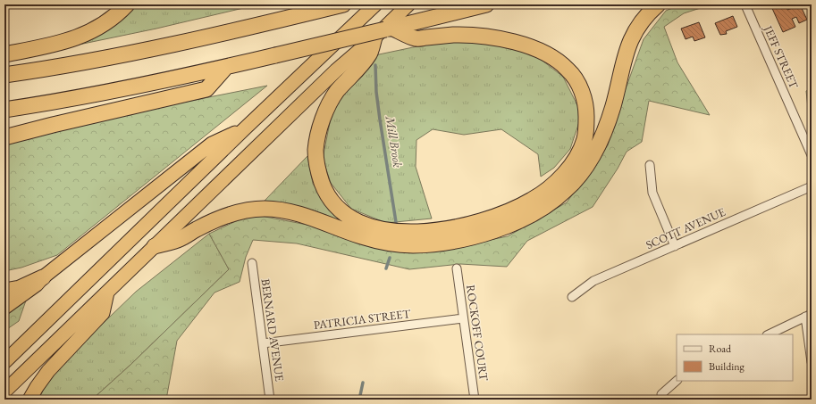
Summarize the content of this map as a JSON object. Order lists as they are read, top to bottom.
{
  "streets": {
    "street": [
      "JEFF STREET",
      "SCOTT AVENUE",
      "PATRICIA STREET",
      "BERNARD AVENUE",
      "ROCKOFF COURT"
    ]
  },
  "crossings": [
    ["PATRICIA STREET", "BERNARD AVENUE"],
    ["PATRICIA STREET", "ROCKOFF COURT"]
  ],
  "water": ["Mill Brook"],
  "legend": ["Road", "Building"]
}
